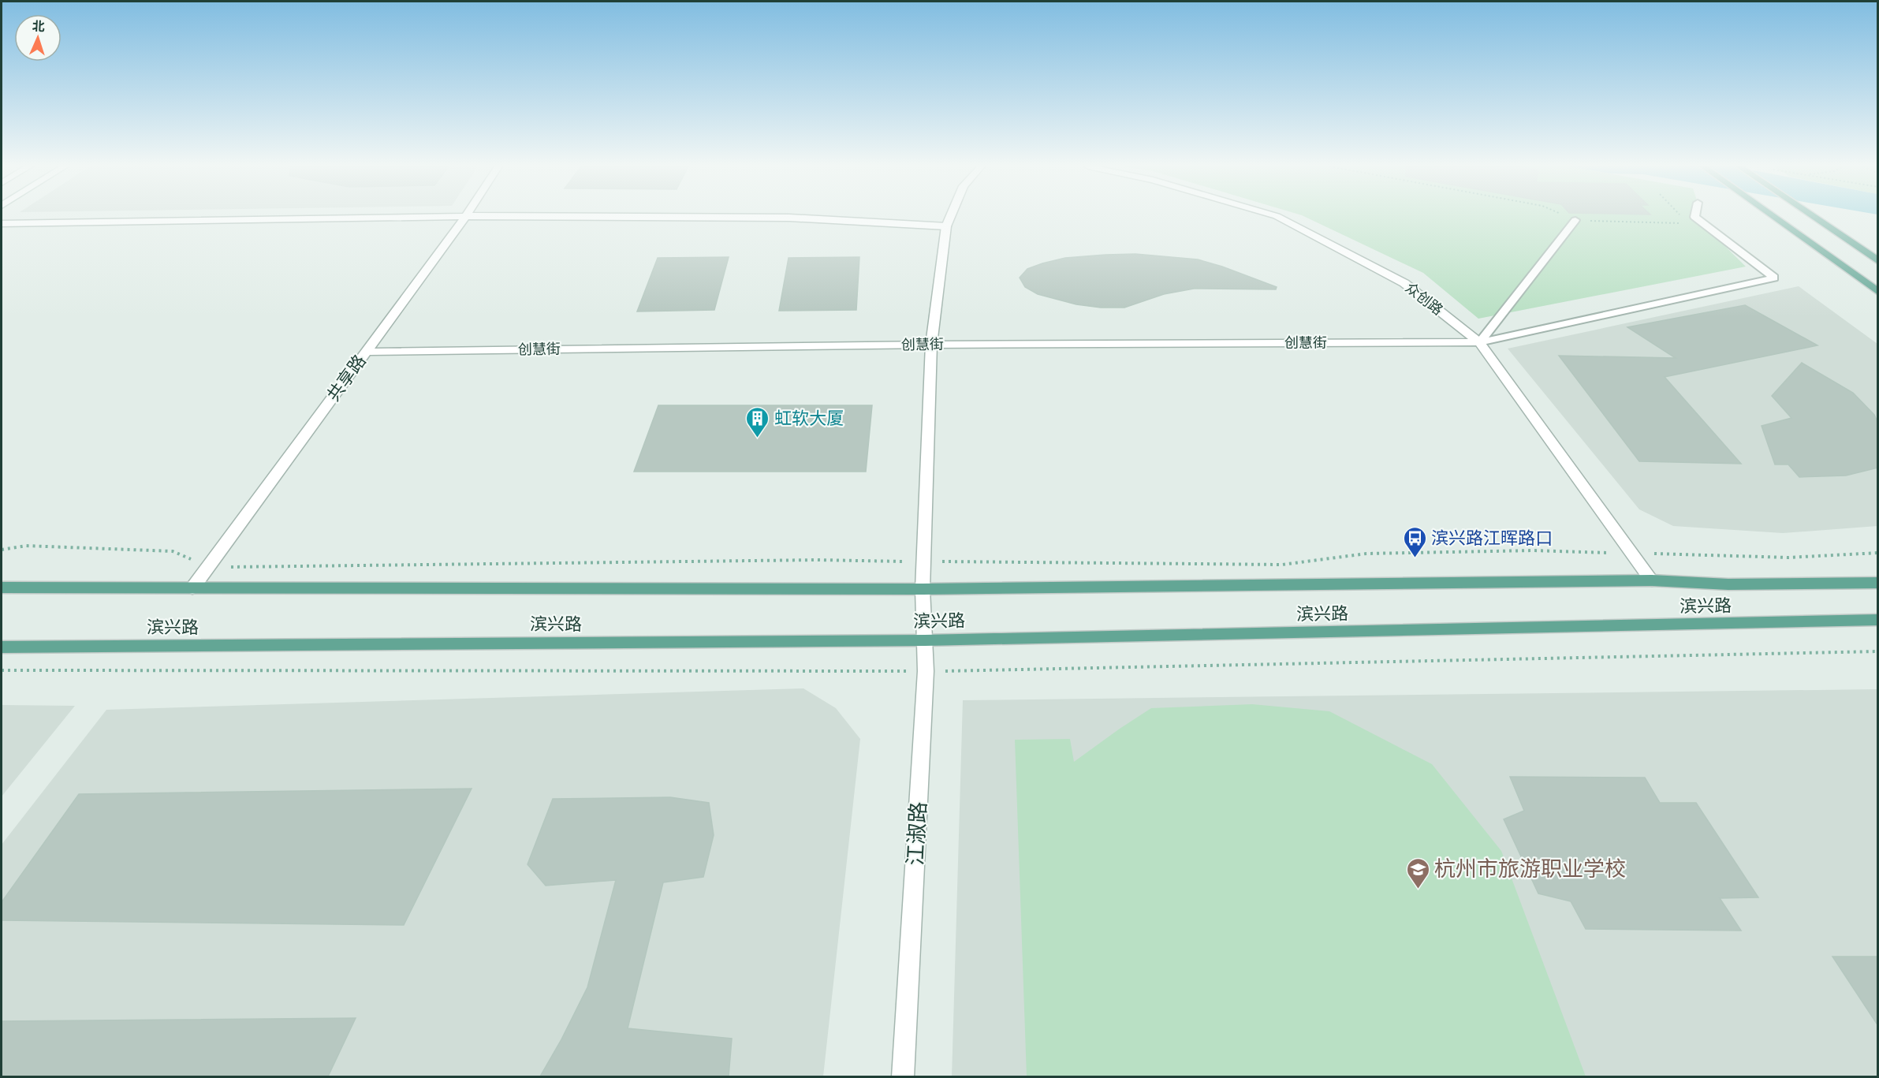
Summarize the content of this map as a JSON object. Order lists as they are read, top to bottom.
{
  "streets": {
    "main road": ["滨兴路"],
    "street": [
      "众创路",
      "创慧街",
      "共享路",
      "江淑路"
    ]
  },
  "crossings": [
    ["众创路", "创慧街"],
    ["众创路", "滨兴路"],
    ["创慧街", "共享路"],
    ["创慧街", "江淑路"],
    ["共享路", "滨兴路"],
    ["滨兴路", "江淑路"]
  ],
  "places": {
    "building": ["虹软大厦"],
    "bus stop": ["滨兴路江晖路口"],
    "school or university": ["杭州市旅游职业学校"]
  },
  "north": "top"
}
